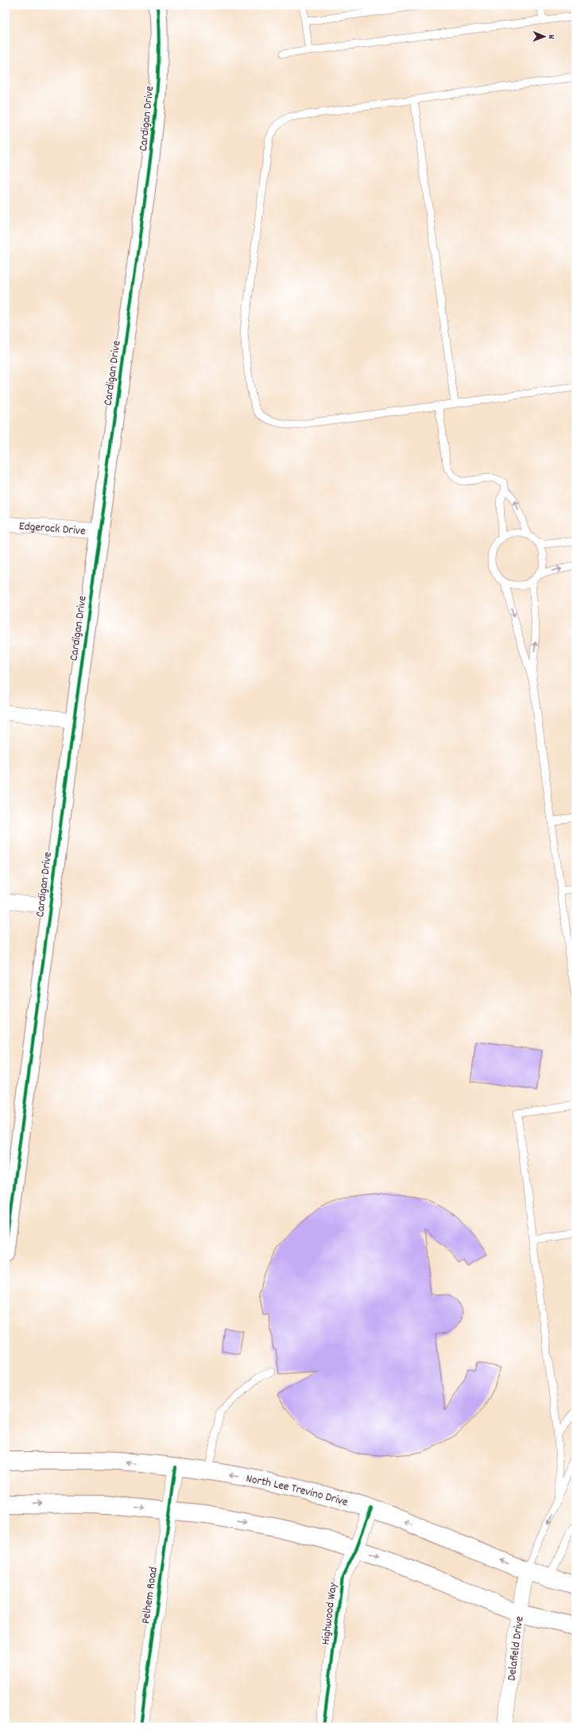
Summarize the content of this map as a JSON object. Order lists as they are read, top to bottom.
{
  "streets": {
    "street": [
      "Cardigan Drive",
      "Edgerock Drive",
      "North Lee Trevino Drive",
      "Pelhem Road",
      "Highwood Way",
      "Delafield Drive"
    ]
  },
  "crossings": [
    ["Cardigan Drive", "Edgerock Drive"],
    ["North Lee Trevino Drive", "Pelhem Road"],
    ["North Lee Trevino Drive", "Highwood Way"],
    ["North Lee Trevino Drive", "Delafield Drive"]
  ],
  "north": "right"
}
